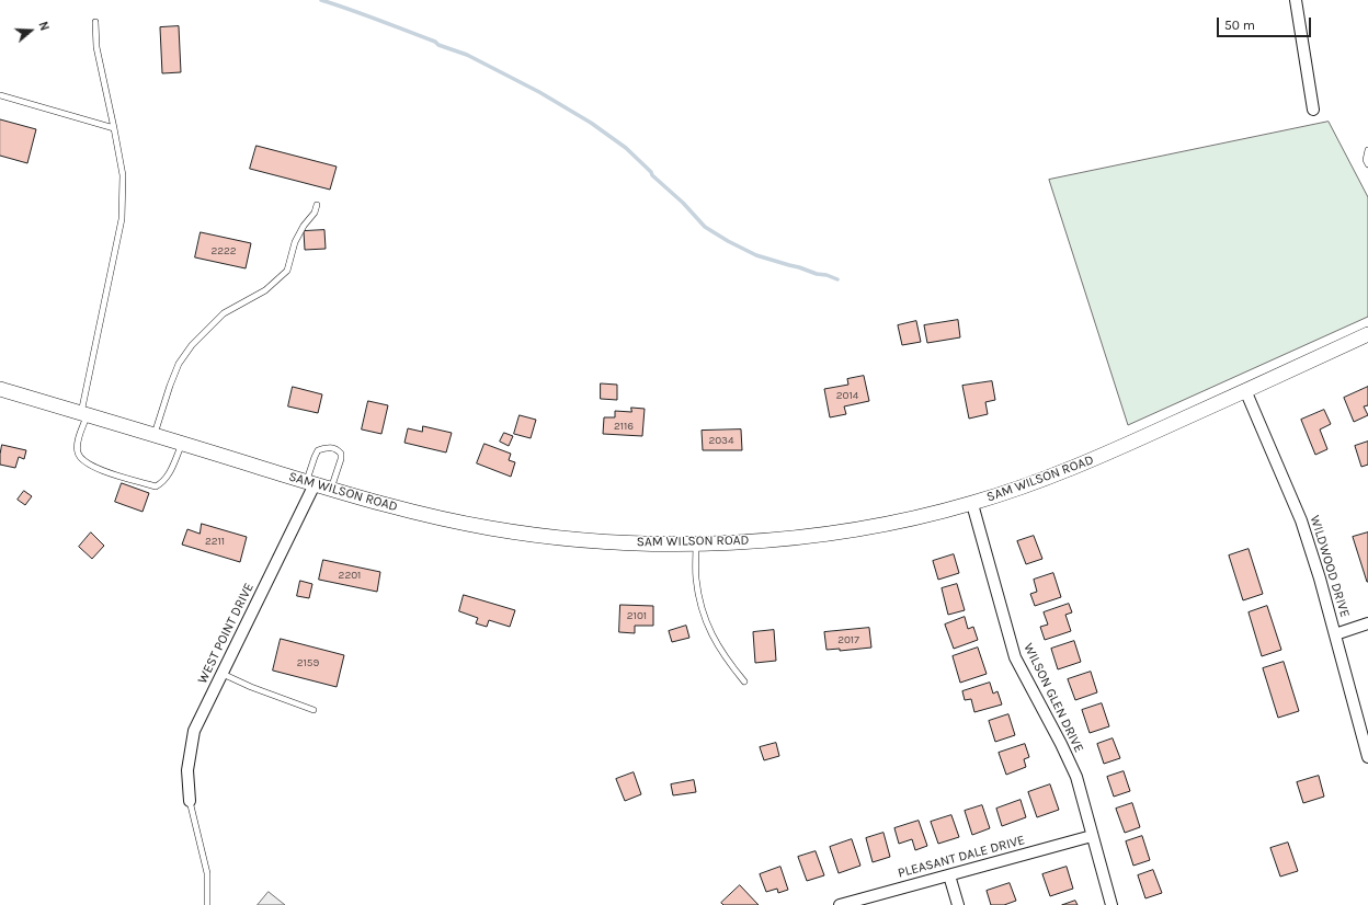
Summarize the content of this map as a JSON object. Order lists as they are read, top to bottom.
{
  "streets": {
    "street": [
      "SAM WILSON ROAD",
      "WILDWOOD DRIVE",
      "WEST POINT DRIVE",
      "WILSON GLEN DRIVE",
      "PLEASANT DALE DRIVE"
    ]
  },
  "crossings": [
    ["SAM WILSON ROAD", "WILDWOOD DRIVE"],
    ["SAM WILSON ROAD", "WEST POINT DRIVE"],
    ["SAM WILSON ROAD", "WILSON GLEN DRIVE"],
    ["WILSON GLEN DRIVE", "PLEASANT DALE DRIVE"]
  ],
  "house_numbers": [
    "2222",
    "2014",
    "2116",
    "2034",
    "2211",
    "2201",
    "2101",
    "2017",
    "2159"
  ],
  "scale_bar": "50 m",
  "north": "right"
}
